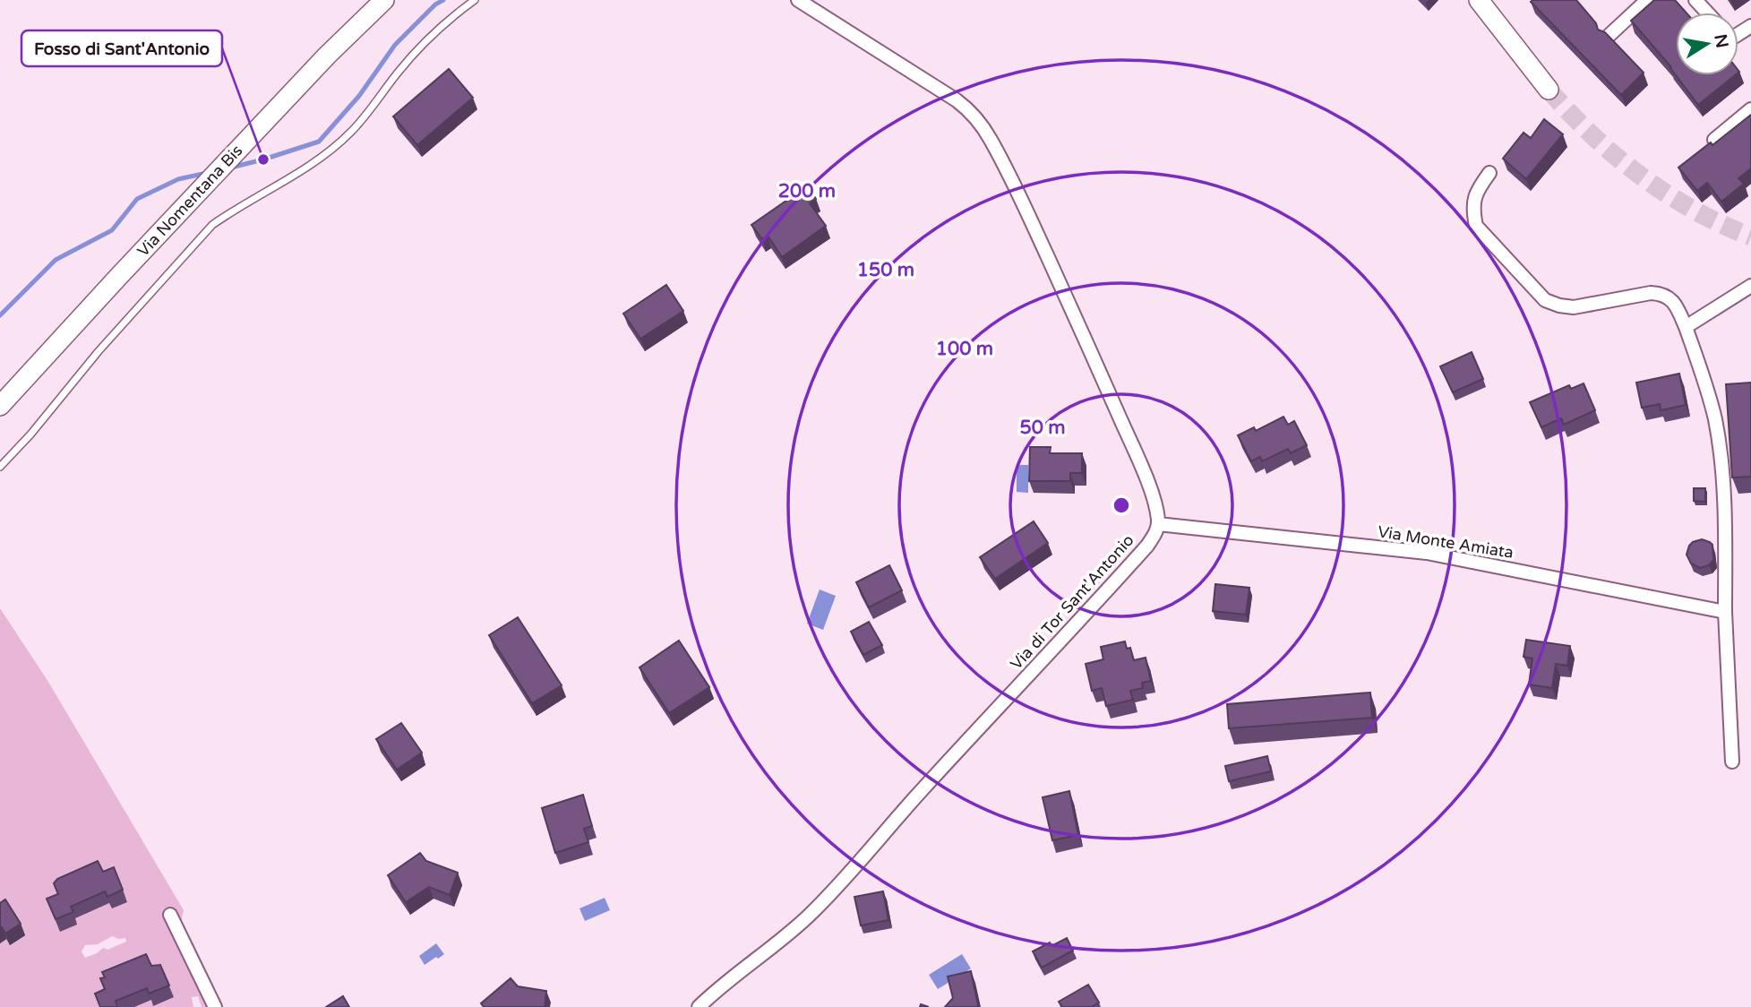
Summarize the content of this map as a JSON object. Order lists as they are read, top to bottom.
{
  "streets": {
    "main road": ["Via Nomentana Bis"],
    "street": ["Via Monte Amiata", "Via di Tor Sant'Antonio"]
  },
  "crossings": [
    ["Via Monte Amiata", "Via di Tor Sant'Antonio"]
  ],
  "places": ["Fosso di Sant'Antonio"],
  "north": "right",
  "rings": [
    "200 m",
    "150 m",
    "100 m",
    "50 m"
  ]
}
